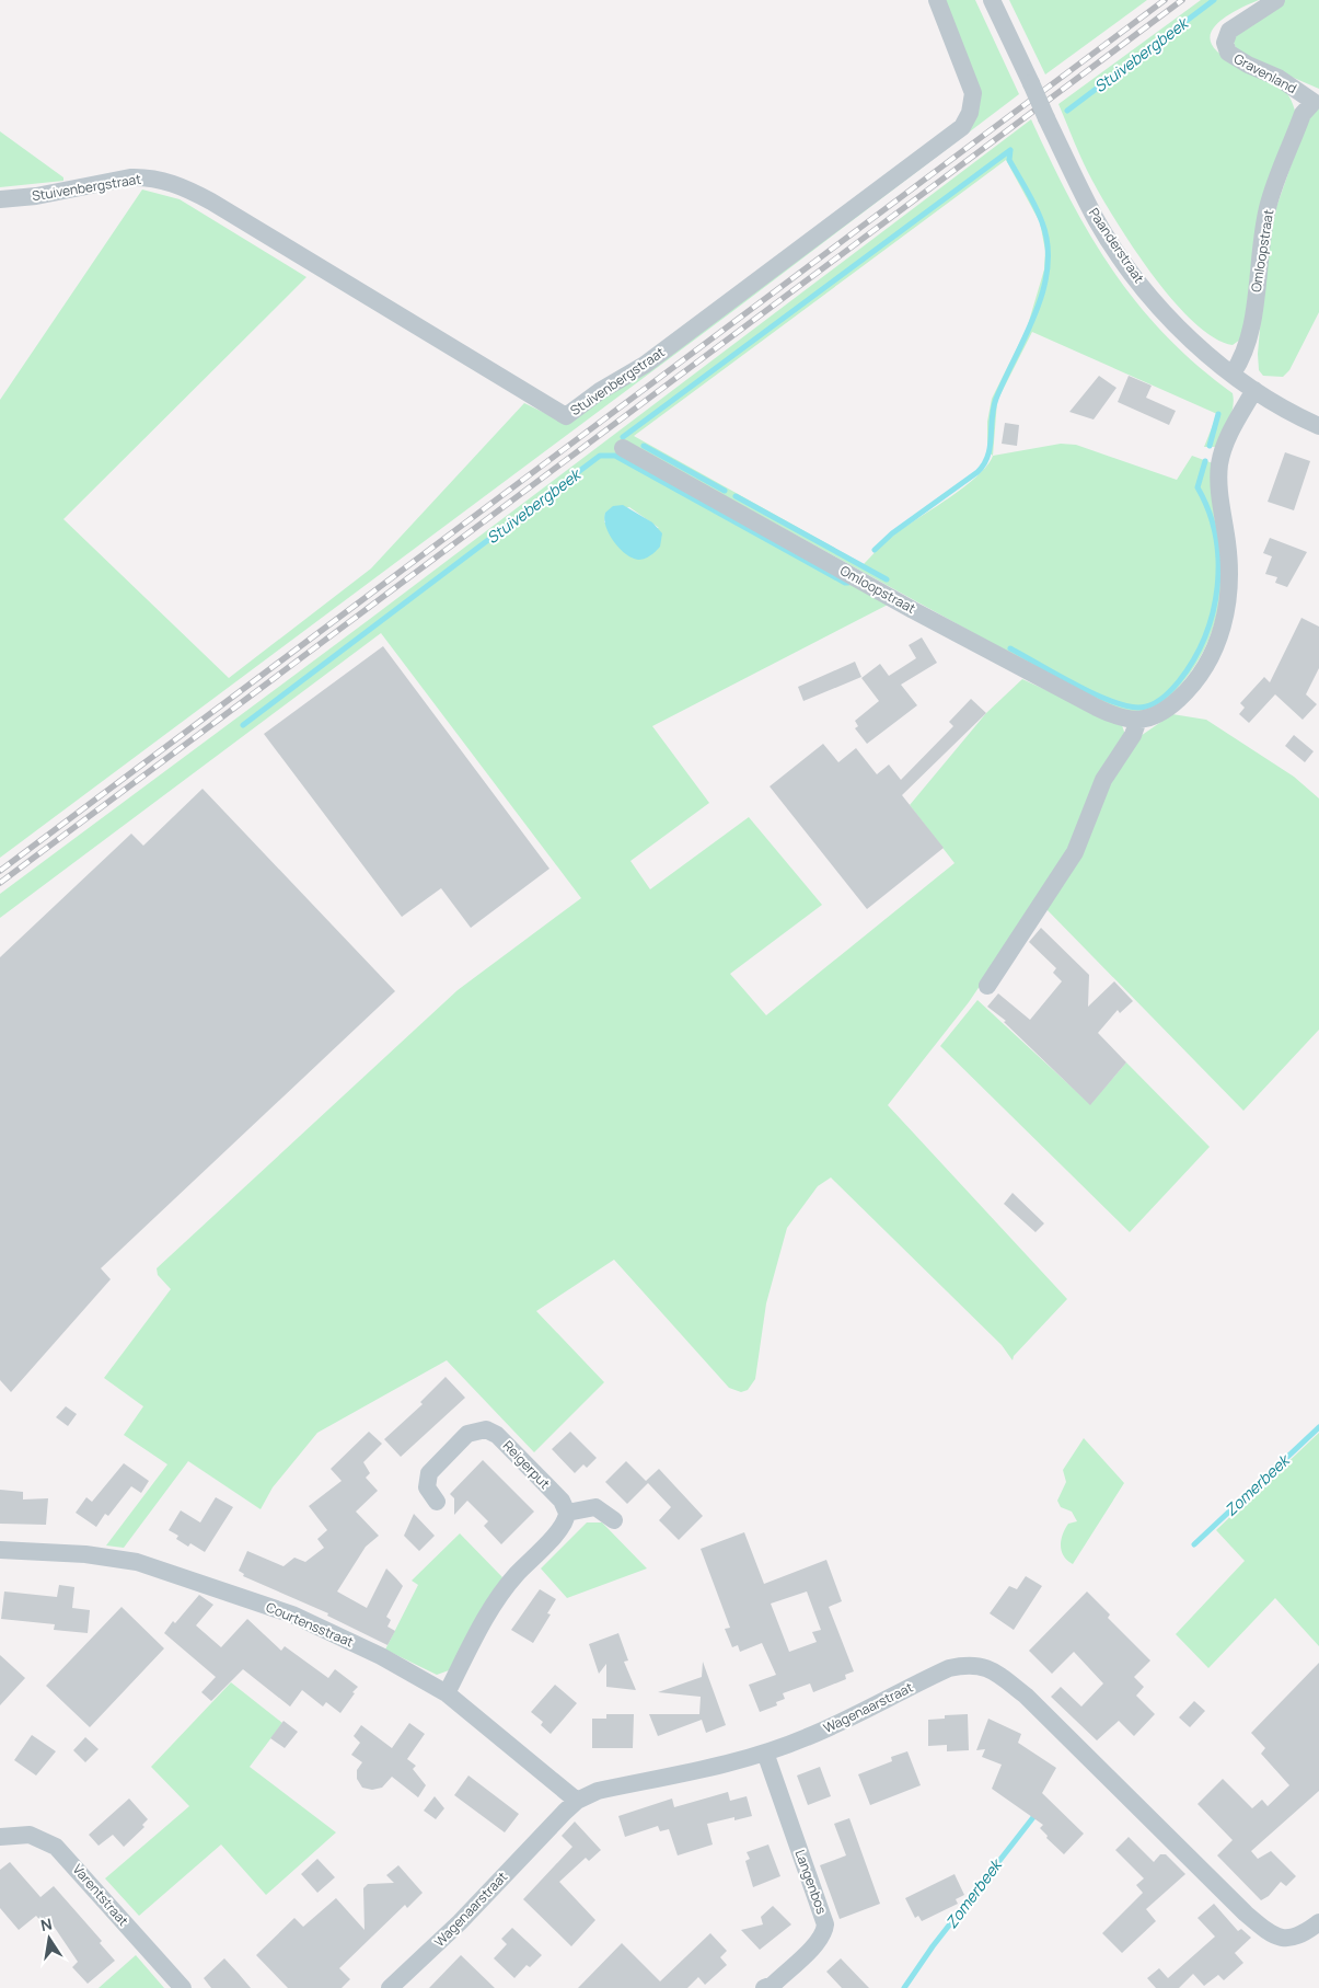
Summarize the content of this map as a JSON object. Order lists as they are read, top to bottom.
{
  "streets": {
    "street": [
      "Gravenland",
      "Stuivenbergstraat",
      "Paanderstraat",
      "Omloopstraat",
      "Reigerput",
      "Courtensstraat",
      "Wagenaarstraat",
      "Langenbos",
      "Varentstraat"
    ]
  },
  "crossings": [
    ["Gravenland", "Omloopstraat"],
    ["Paanderstraat", "Omloopstraat"],
    ["Courtensstraat", "Wagenaarstraat"],
    ["Wagenaarstraat", "Langenbos"]
  ],
  "water": ["Stuivebergbeek", "Zomerbeek"],
  "north": "top"
}
